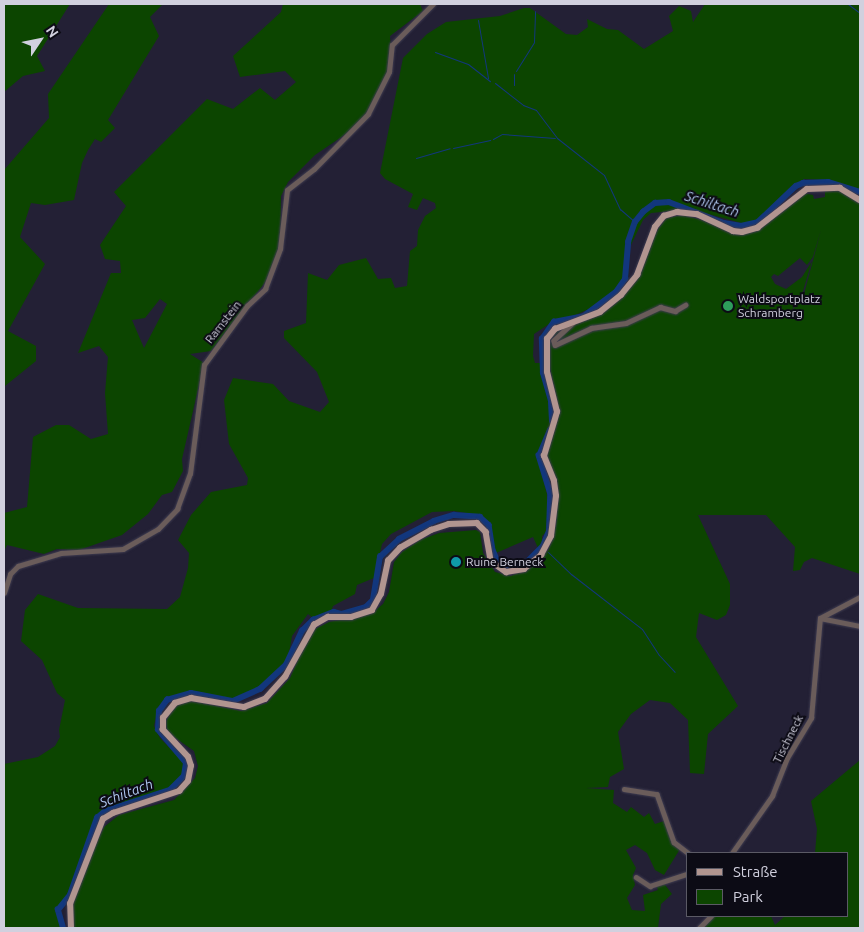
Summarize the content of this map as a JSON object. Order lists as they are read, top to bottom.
{
  "streets": {
    "street": ["Ramstein", "Tischneck"]
  },
  "water": ["Schiltach"],
  "places": ["Waldsportplatz Schramberg", "Ruine Berneck"],
  "legend": ["Straße", "Park"],
  "north": "top right"
}
